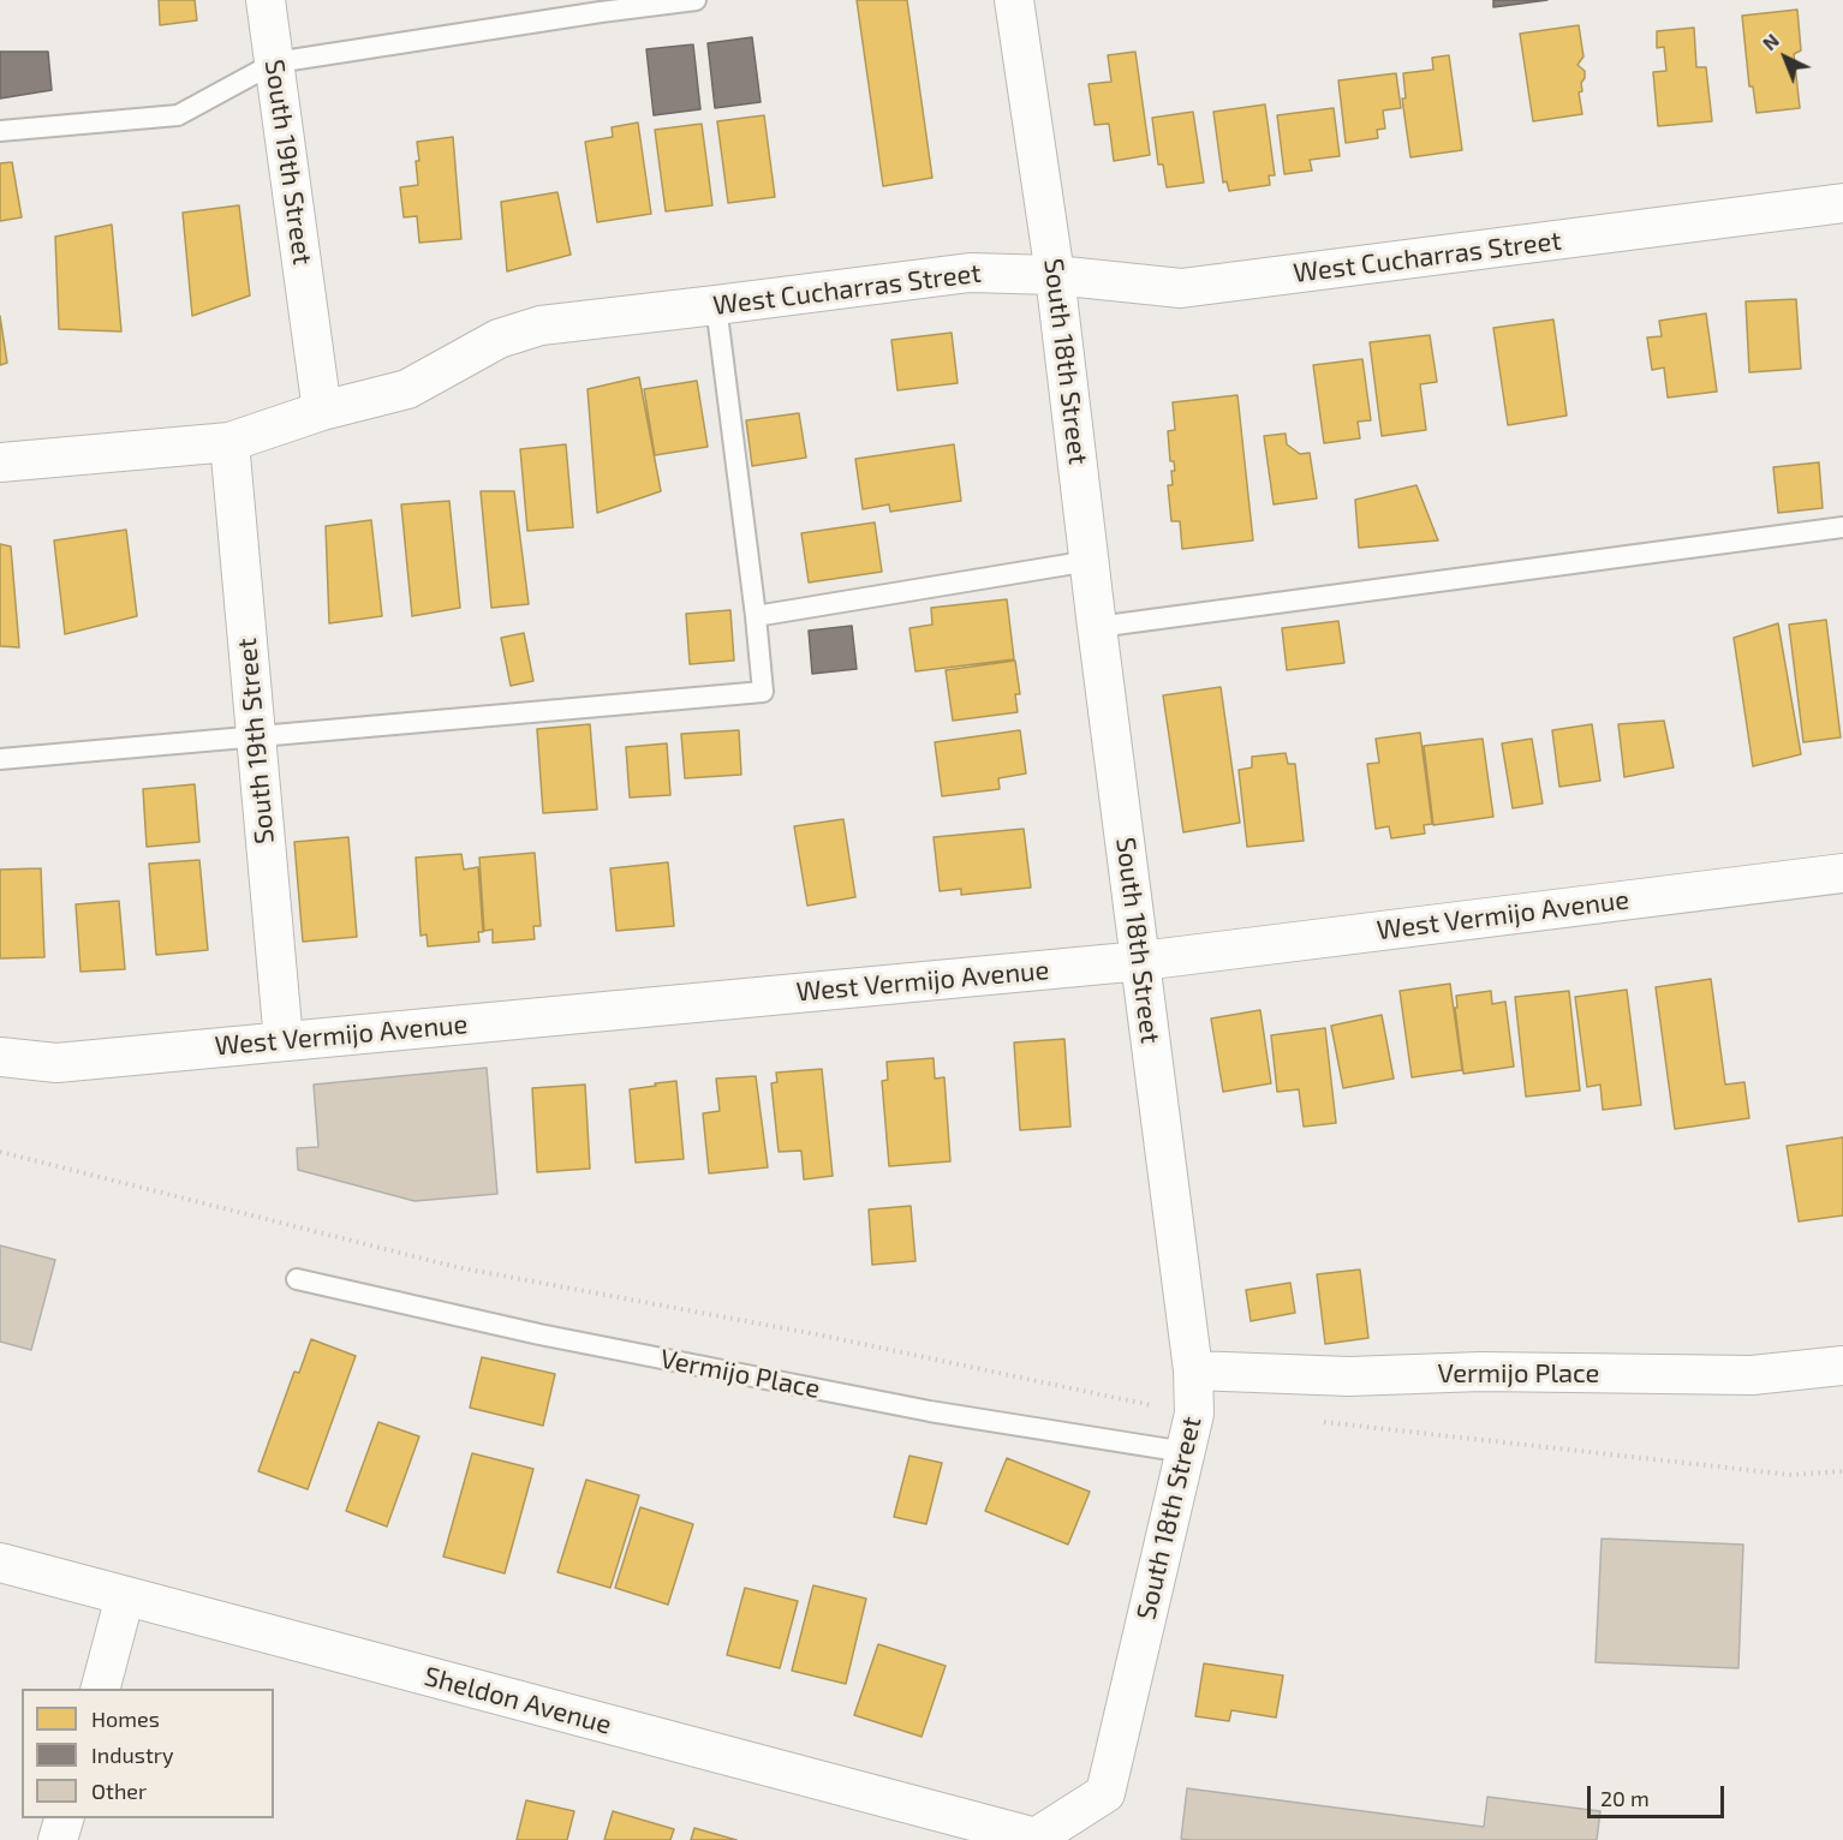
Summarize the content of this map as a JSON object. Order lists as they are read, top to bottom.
{
  "streets": {
    "street": [
      "South 19th Street",
      "West Cucharras Street",
      "South 18th Street",
      "West Vermijo Avenue",
      "Vermijo Place",
      "Sheldon Avenue"
    ]
  },
  "crossings": [
    ["South 19th Street", "West Cucharras Street"],
    ["South 19th Street", "West Vermijo Avenue"],
    ["West Cucharras Street", "South 18th Street"],
    ["South 18th Street", "West Vermijo Avenue"],
    ["South 18th Street", "Vermijo Place"],
    ["South 18th Street", "Sheldon Avenue"]
  ],
  "legend": ["Homes", "Industry", "Other"],
  "scale_bar": "20 m",
  "north": "top left"
}
